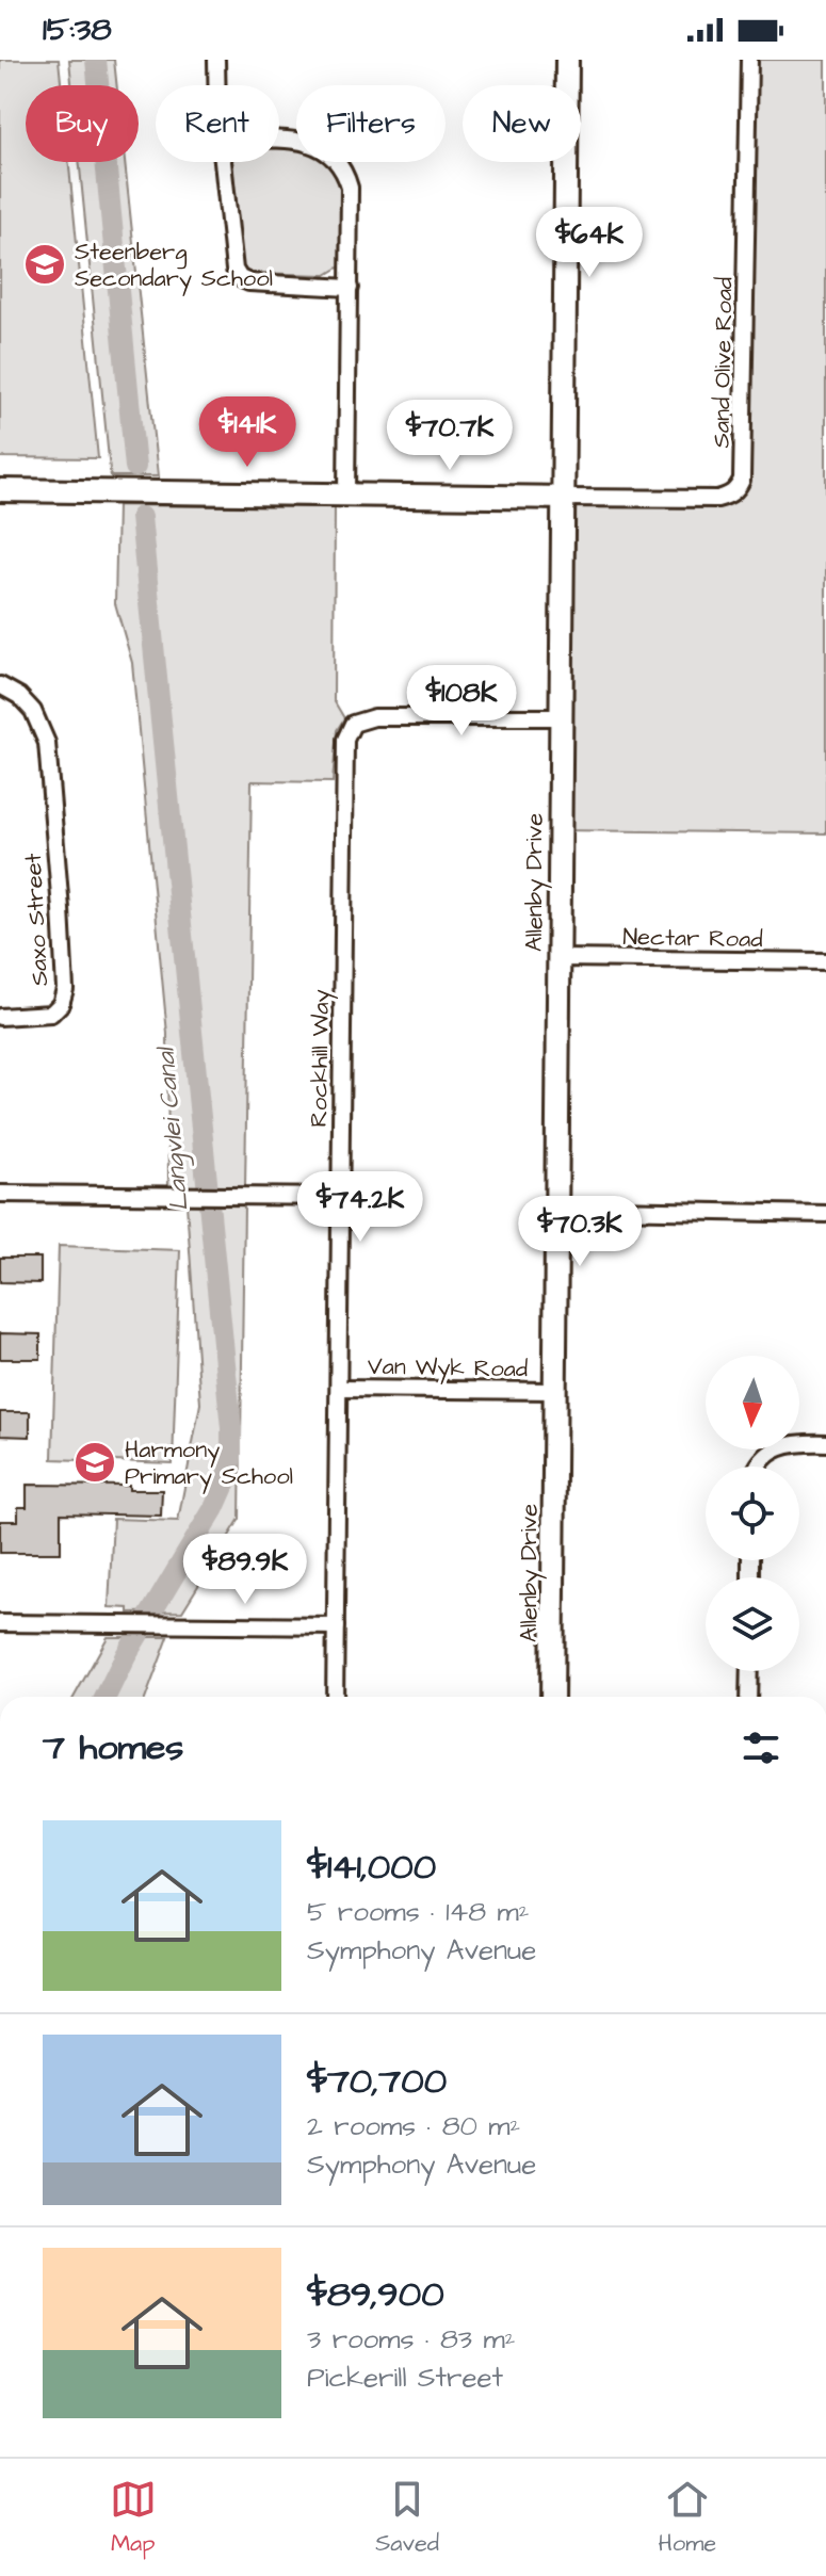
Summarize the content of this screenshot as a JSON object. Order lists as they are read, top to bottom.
{
  "streets": {
    "street": [
      "Sand Olive Road",
      "Allenby Drive",
      "Saxo Street",
      "Nectar Road",
      "Rockhill Way",
      "Van Wyk Road"
    ]
  },
  "crossings": [
    ["Sand Olive Road", "Allenby Drive"],
    ["Allenby Drive", "Nectar Road"],
    ["Allenby Drive", "Rockhill Way"],
    ["Allenby Drive", "Van Wyk Road"],
    ["Rockhill Way", "Van Wyk Road"]
  ],
  "water": ["Langvlei Canal"],
  "places": {
    "school or university": ["Steenberg Secondary School", "Harmony Primary School"]
  },
  "north": "bottom",
  "page": {
    "status": "15:38",
    "chip": [
      "Buy",
      "Rent",
      "Filters",
      "New"
    ],
    "price": [
      "$64K",
      "$141K",
      "$70.7K",
      "$108K",
      "$74.2K",
      "$70.3K",
      "$89.9K"
    ],
    "heading": "7 homes",
    "list": [
      {
        "name": "$141,000",
        "note": "5 rooms · 148 m² · Symphony Avenue"
      },
      {
        "name": "$70,700",
        "note": "2 rooms · 80 m² · Symphony Avenue"
      },
      {
        "name": "$89,900",
        "note": "3 rooms · 83 m² · Pickerill Street"
      }
    ],
    "tabs": ["Map", "Saved", "Home"]
  }
}
